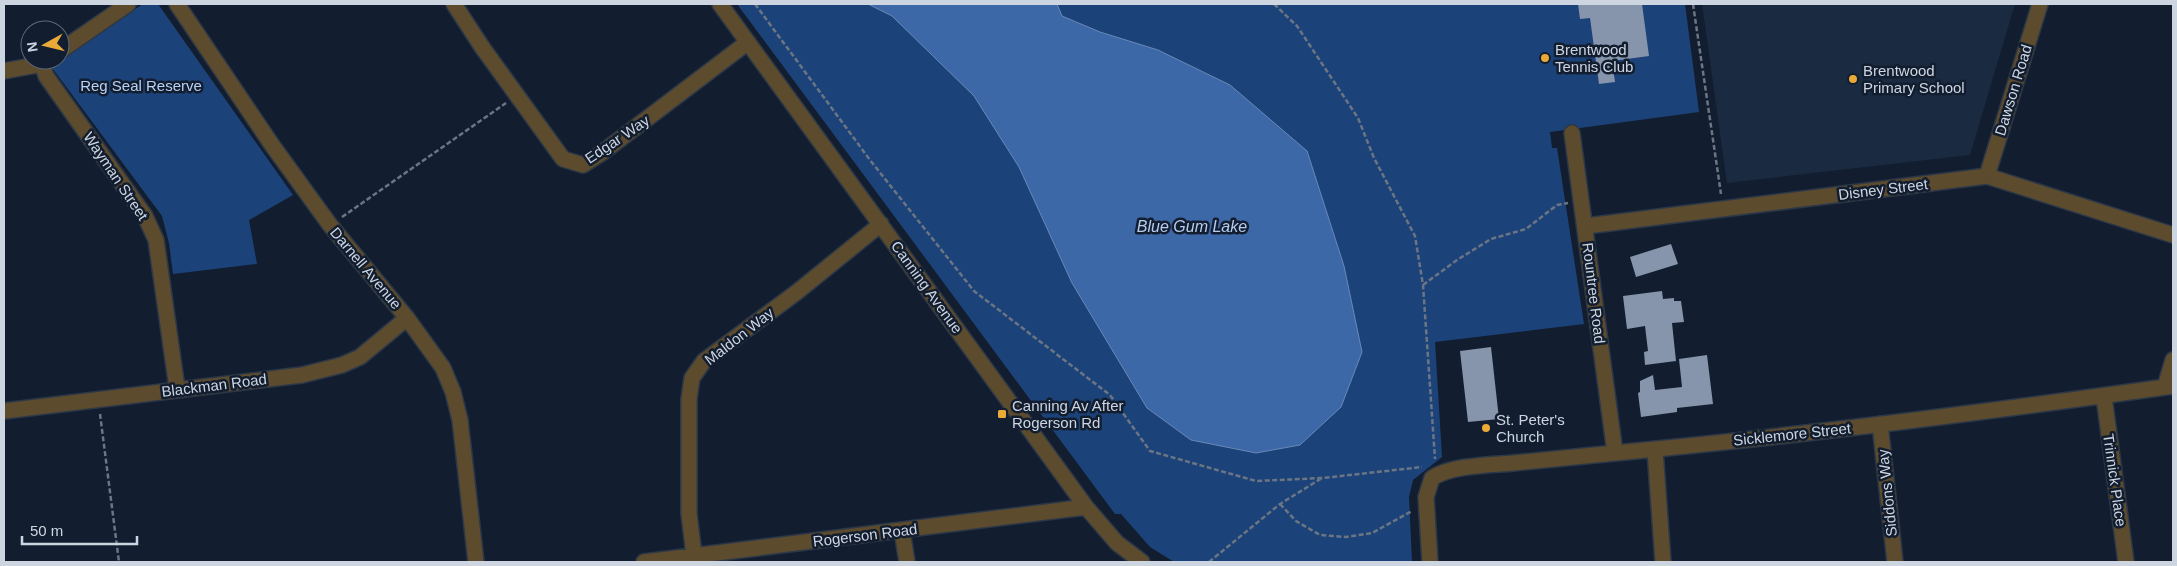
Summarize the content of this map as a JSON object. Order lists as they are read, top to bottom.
{
  "streets": {
    "street": [
      "Dawson Road",
      "Edgar Way",
      "Wayman Street",
      "Disney Street",
      "Darnell Avenue",
      "Canning Avenue",
      "Rountree Road",
      "Maldon Way",
      "Blackman Road",
      "Sicklemore Street",
      "Trinnick Place",
      "Siddons Way",
      "Rogerson Road"
    ]
  },
  "crossings": [
    ["Dawson Road", "Disney Street"],
    ["Edgar Way", "Canning Avenue"],
    ["Wayman Street", "Blackman Road"],
    ["Disney Street", "Rountree Road"],
    ["Darnell Avenue", "Blackman Road"],
    ["Canning Avenue", "Maldon Way"],
    ["Canning Avenue", "Rogerson Road"],
    ["Rountree Road", "Sicklemore Street"],
    ["Maldon Way", "Rogerson Road"],
    ["Sicklemore Street", "Trinnick Place"],
    ["Sicklemore Street", "Siddons Way"]
  ],
  "water": ["Blue Gum Lake"],
  "parks": ["Reg Seal Reserve"],
  "places": {
    "other": ["Brentwood Tennis Club", "Brentwood Primary School", "St. Peter's Church"],
    "transit": ["Canning Av After Rogerson Rd"]
  },
  "scale_bar": "50 m",
  "north": "left"
}
